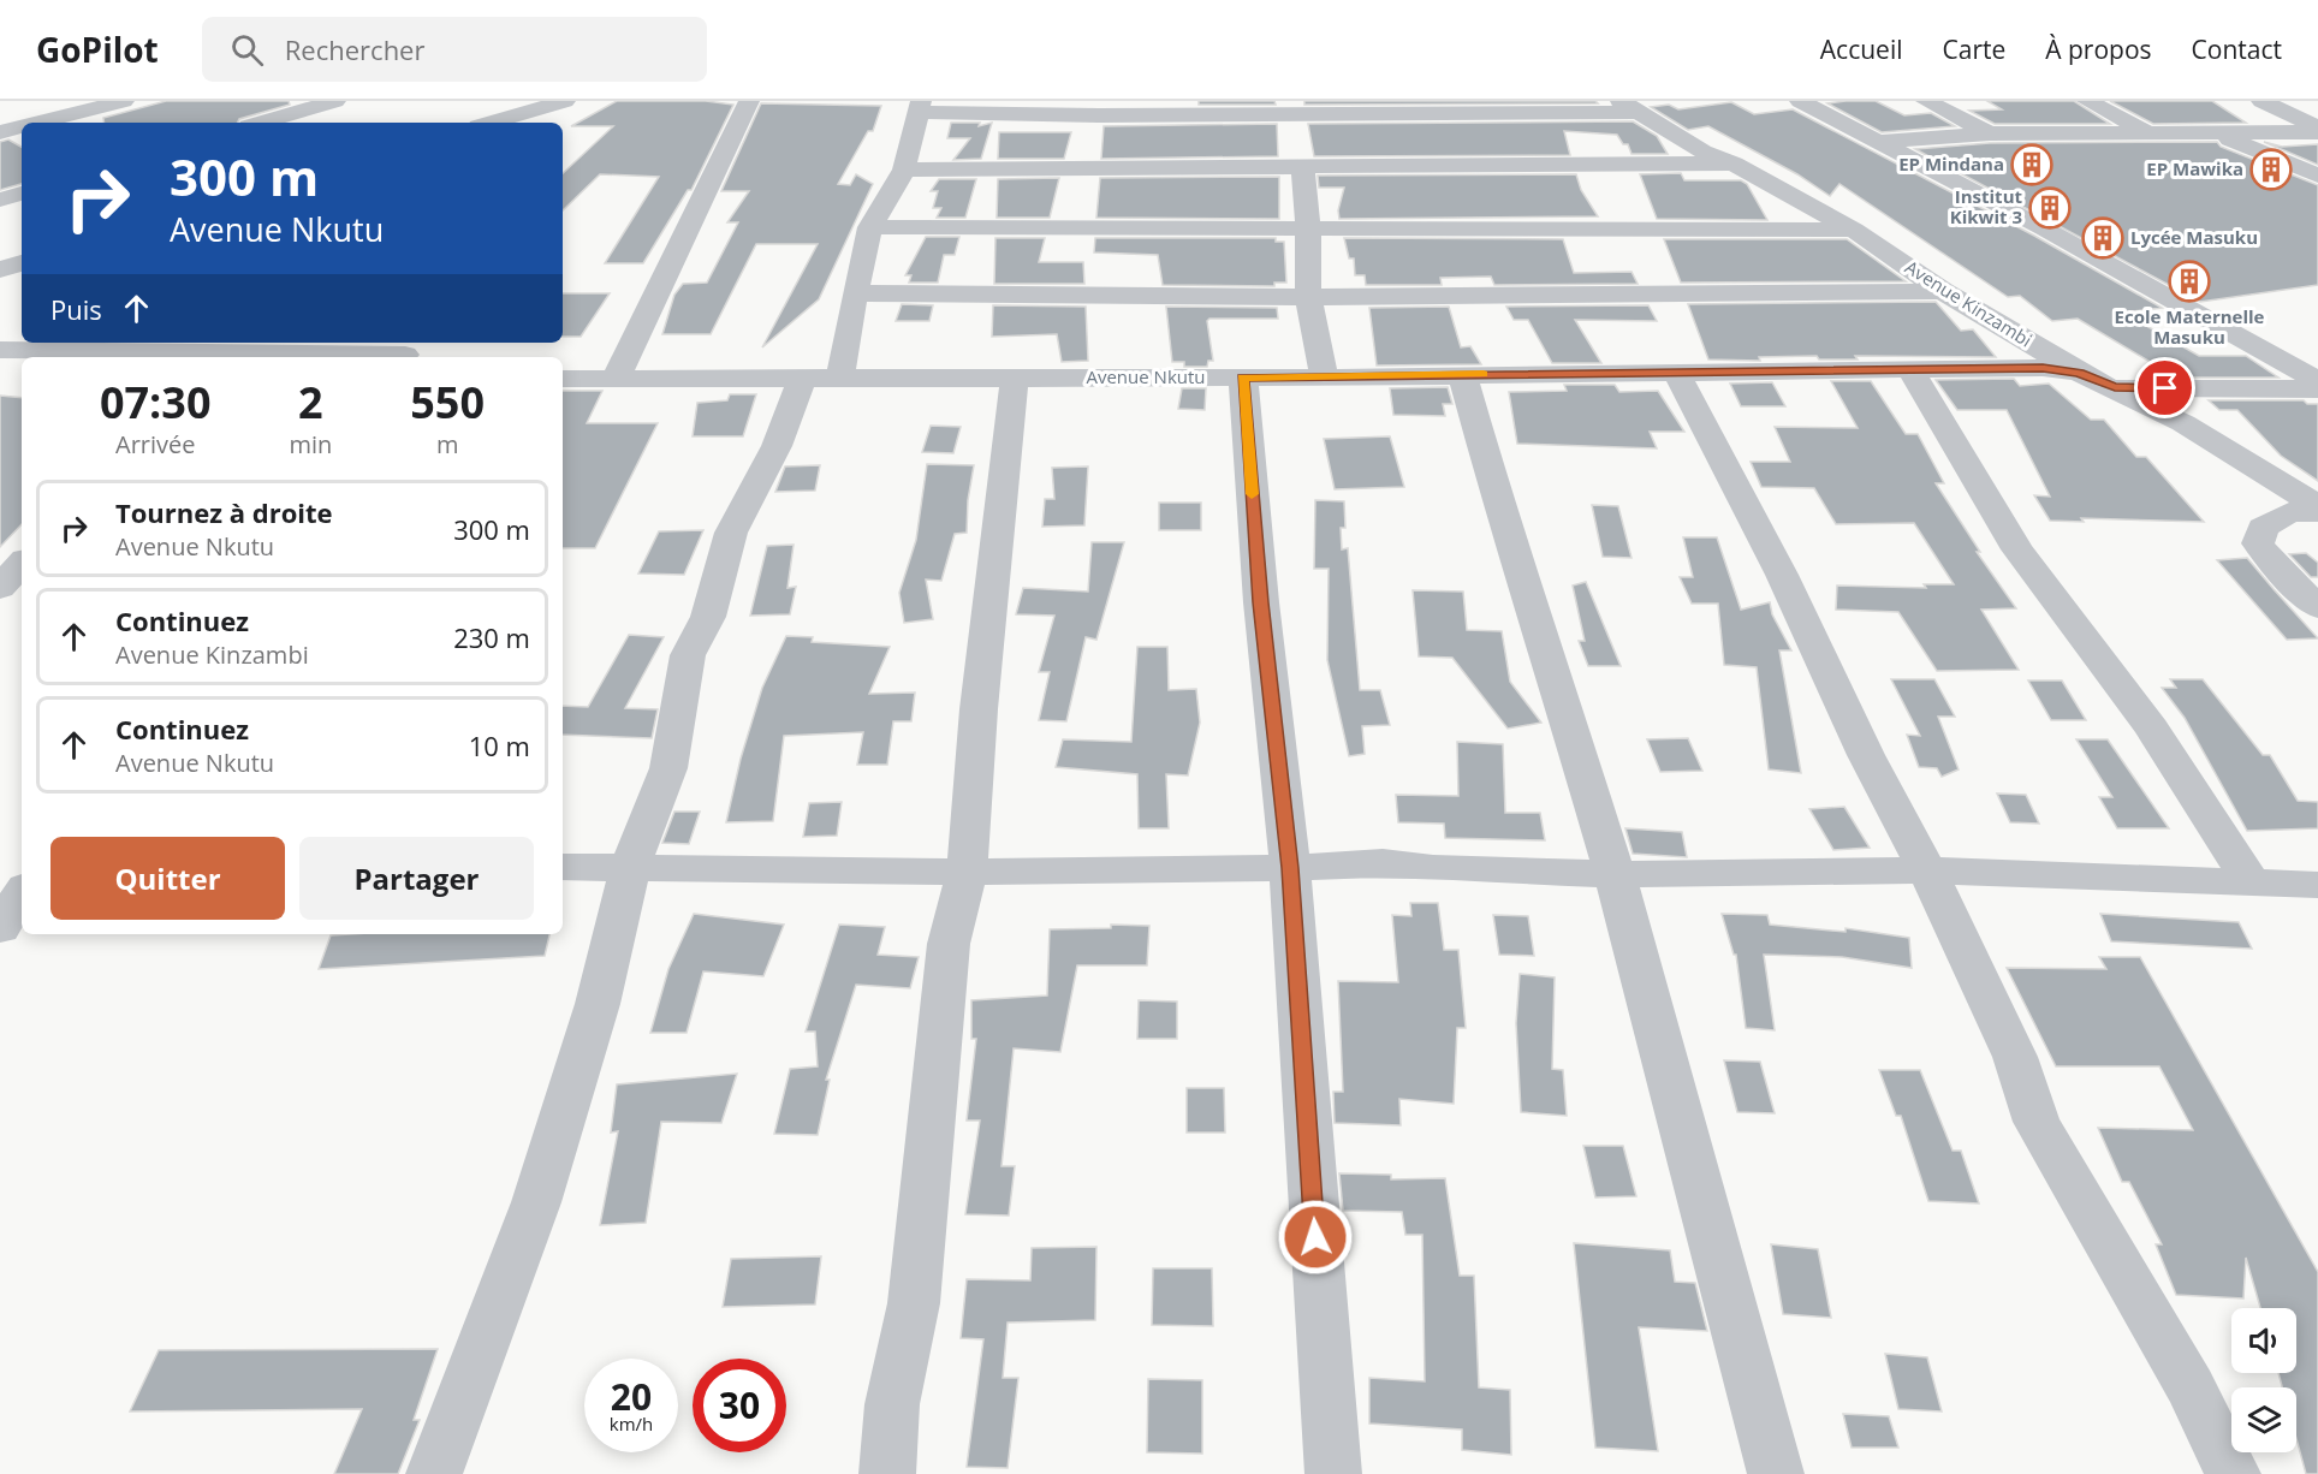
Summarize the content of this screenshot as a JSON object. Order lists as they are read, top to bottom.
{
  "streets": {
    "street": ["Avenue Kinzambi", "Avenue Nkutu"]
  },
  "crossings": [
    ["Avenue Kinzambi", "Avenue Nkutu"]
  ],
  "places": {
    "building": [
      "EP Mindana",
      "EP Mawika",
      "Institut Kikwit 3",
      "Lycée Masuku",
      "Ecole Maternelle Masuku"
    ]
  },
  "page": {
    "header": "GoPilot",
    "search": "Rechercher",
    "nav": [
      "Accueil",
      "Carte",
      "À propos",
      "Contact"
    ],
    "turn": ["300 m", "Avenue Nkutu"],
    "then": "Puis",
    "eta": [
      "07:30",
      "Arrivée",
      "2",
      "min",
      "550",
      "m"
    ],
    "list": [
      {
        "name": "Tournez à droite",
        "note": "Avenue Nkutu",
        "value": "300 m"
      },
      {
        "name": "Continuez",
        "note": "Avenue Kinzambi",
        "value": "230 m"
      },
      {
        "name": "Continuez",
        "note": "Avenue Nkutu",
        "value": "10 m"
      }
    ],
    "buttons": ["Quitter", "Partager"],
    "speed": "20 km/h",
    "limit": "30"
  }
}
